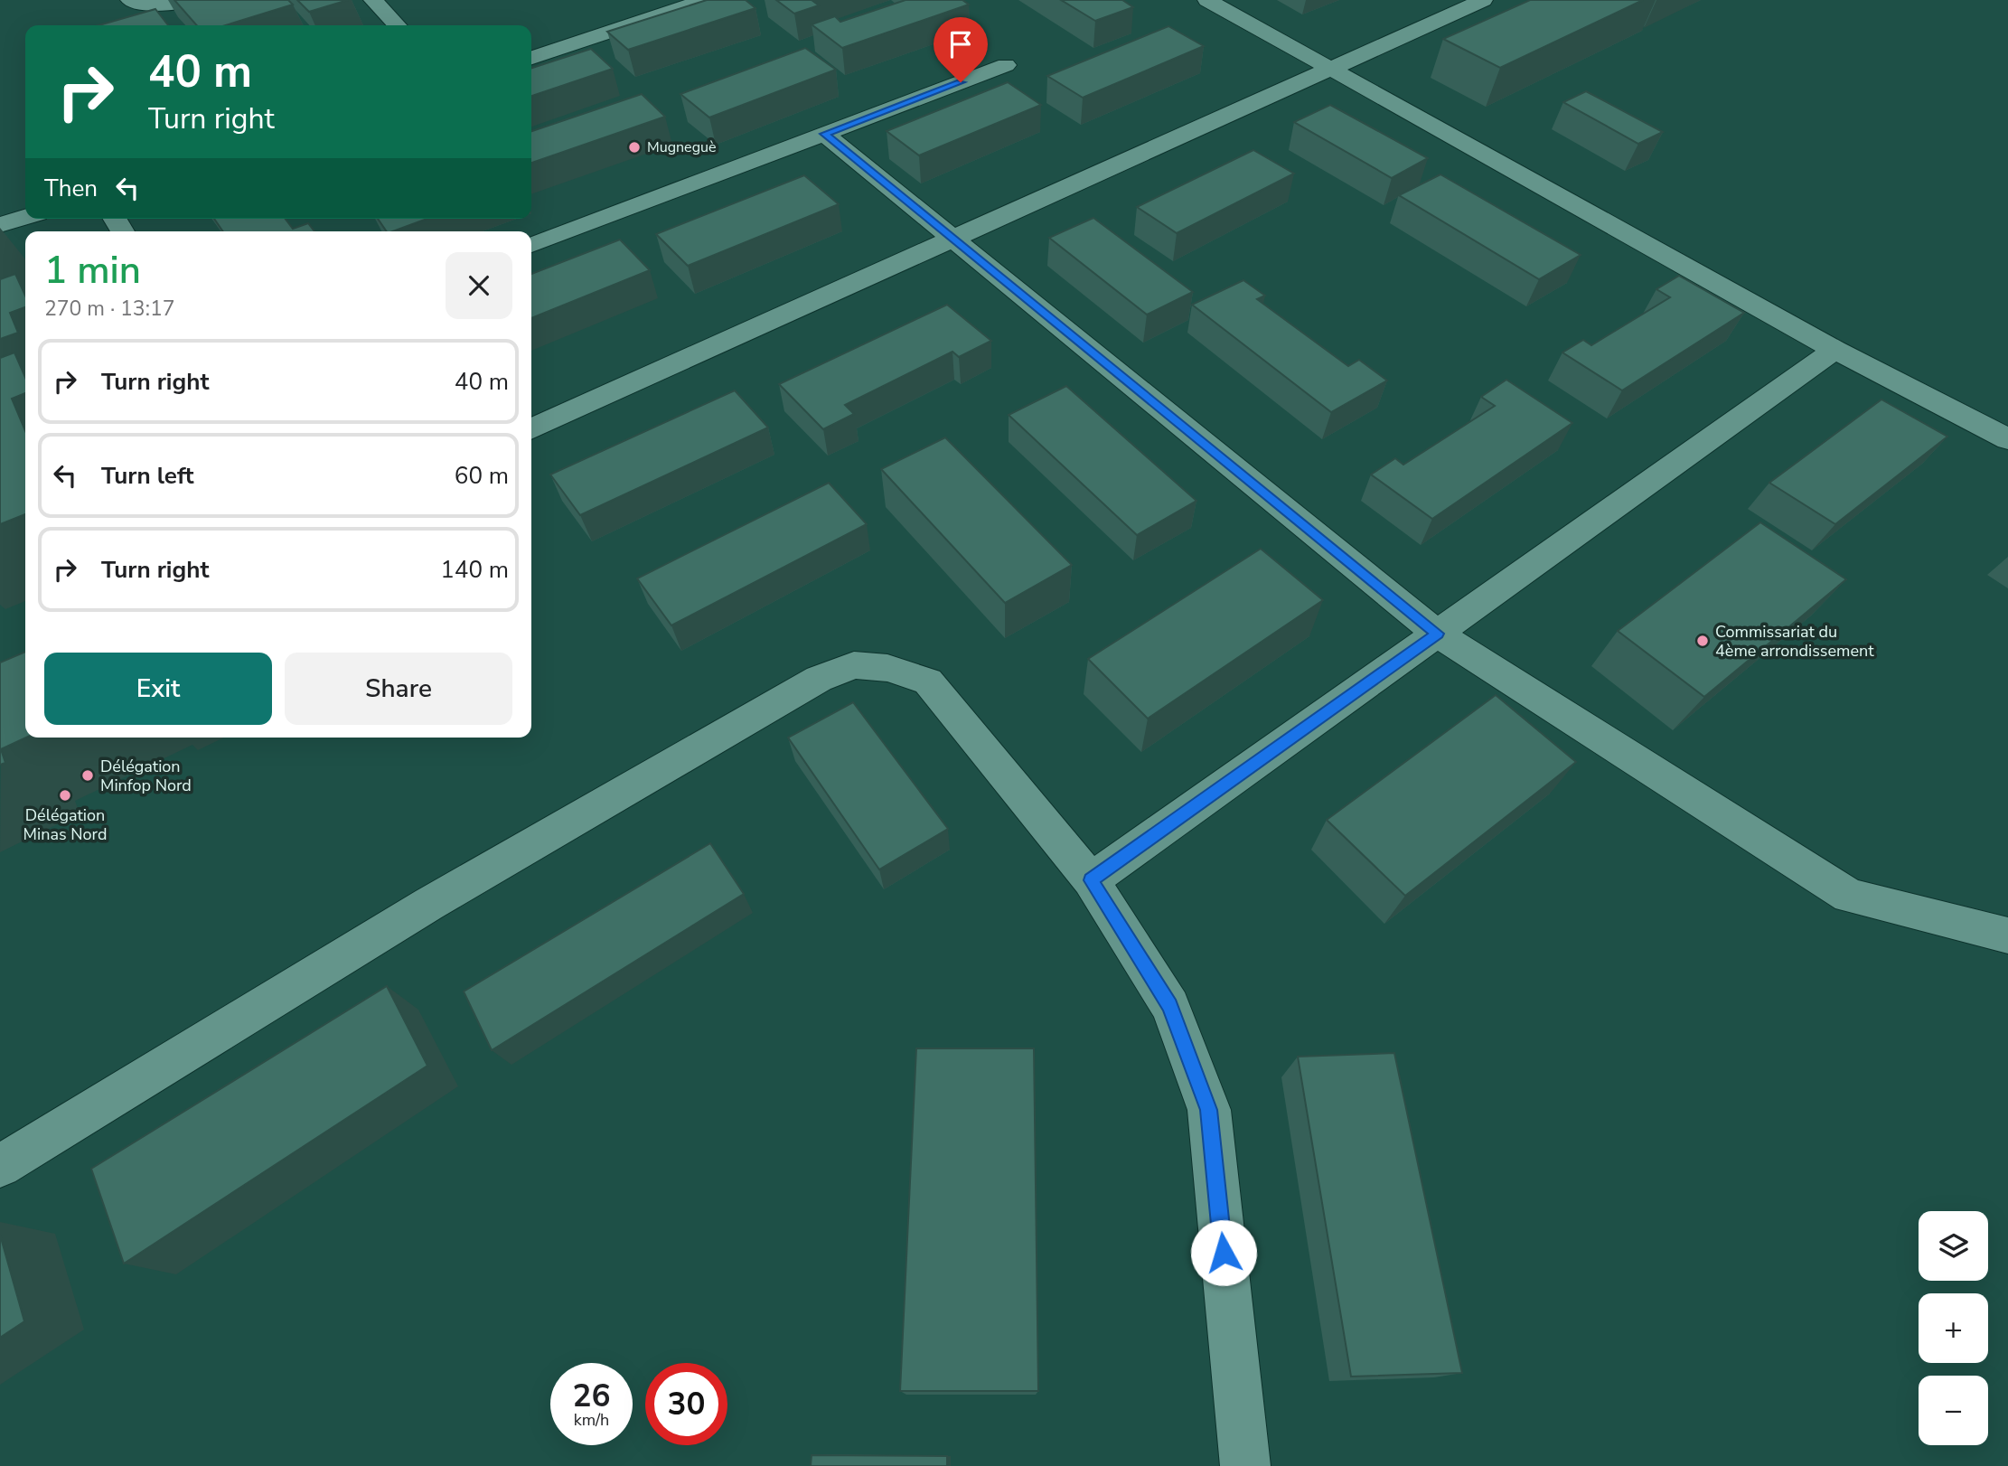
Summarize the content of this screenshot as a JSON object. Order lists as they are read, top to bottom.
{
  "places": [
    "Mugneguè",
    "Commissariat du 4ème arrondissement",
    "Délégation Minfop Nord",
    "Délégation Minas Nord"
  ],
  "page": {
    "turn": ["40 m", "Turn right"],
    "then": "Then",
    "heading": ["1 min", "270 m · 13:17"],
    "list": [
      {
        "name": "Turn right",
        "value": "40 m"
      },
      {
        "name": "Turn left",
        "value": "60 m"
      },
      {
        "name": "Turn right",
        "value": "140 m"
      }
    ],
    "buttons": ["Exit", "Share"],
    "map_buttons": ["+", "−"],
    "speed": "26 km/h",
    "limit": "30"
  }
}
